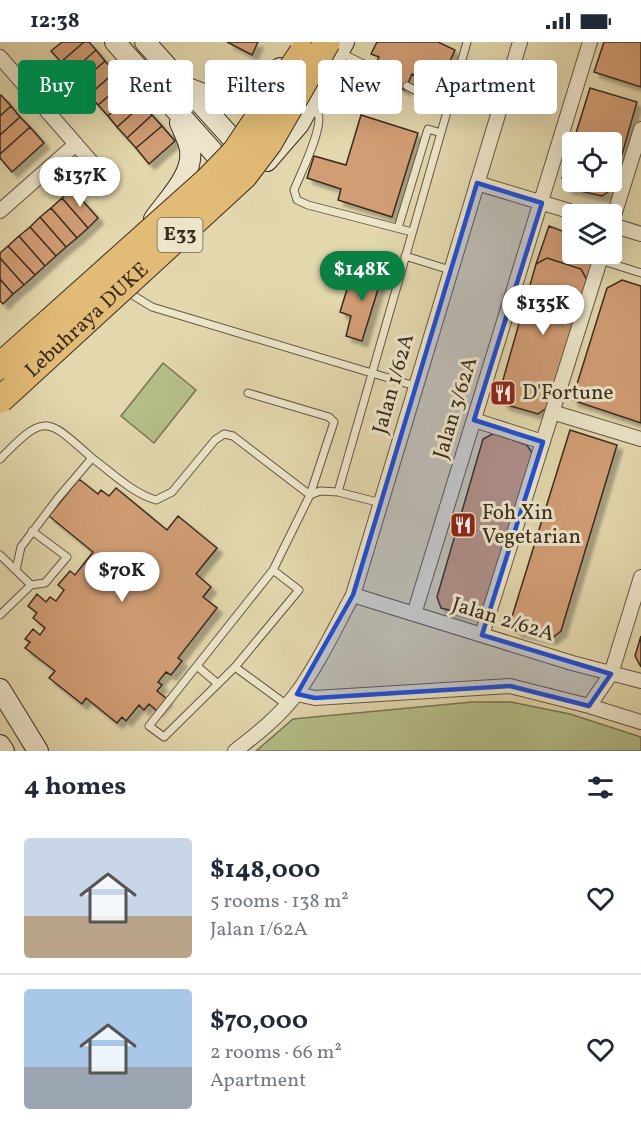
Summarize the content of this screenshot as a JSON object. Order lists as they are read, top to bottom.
{
  "streets": {
    "highway": ["E33", "Lebuhraya DUKE"],
    "street": ["Jalan 1/62A", "Jalan 3/62A", "Jalan 2/62A"]
  },
  "crossings": [
    ["Jalan 1/62A", "Jalan 2/62A"],
    ["Jalan 3/62A", "Jalan 2/62A"]
  ],
  "places": {
    "restaurant": ["D'Fortune", "Foh Xin Vegetarian"]
  },
  "page": {
    "status": "12:38",
    "chip": [
      "Buy",
      "Rent",
      "Filters",
      "New",
      "Apartment"
    ],
    "price": [
      "$137K",
      "$148K",
      "$135K",
      "$70K"
    ],
    "heading": "4 homes",
    "list": [
      {
        "name": "$148,000",
        "note": "5 rooms · 138 m² · Jalan 1/62A"
      },
      {
        "name": "$70,000",
        "note": "2 rooms · 66 m² · Apartment"
      }
    ]
  }
}
